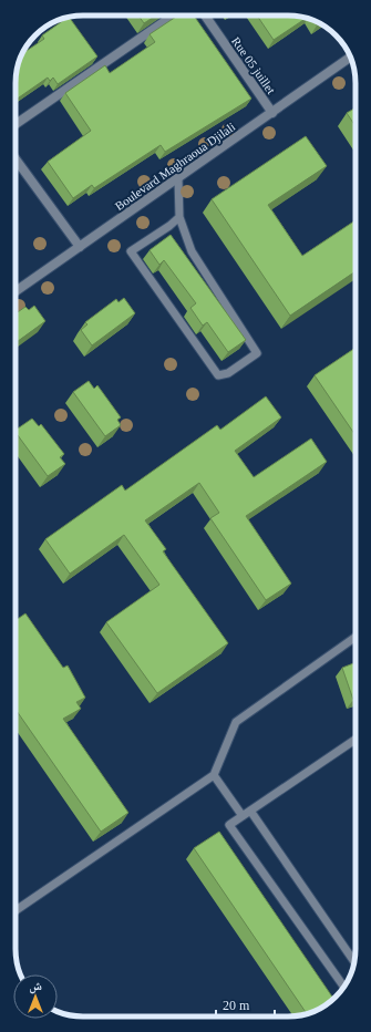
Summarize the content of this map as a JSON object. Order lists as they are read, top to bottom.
{
  "streets": {
    "street": ["Rue 05 juillet", "Boulevard Maghraoua Djilali"]
  },
  "crossings": [
    ["Rue 05 juillet", "Boulevard Maghraoua Djilali"]
  ],
  "scale_bar": "20 m",
  "north": "top"
}
